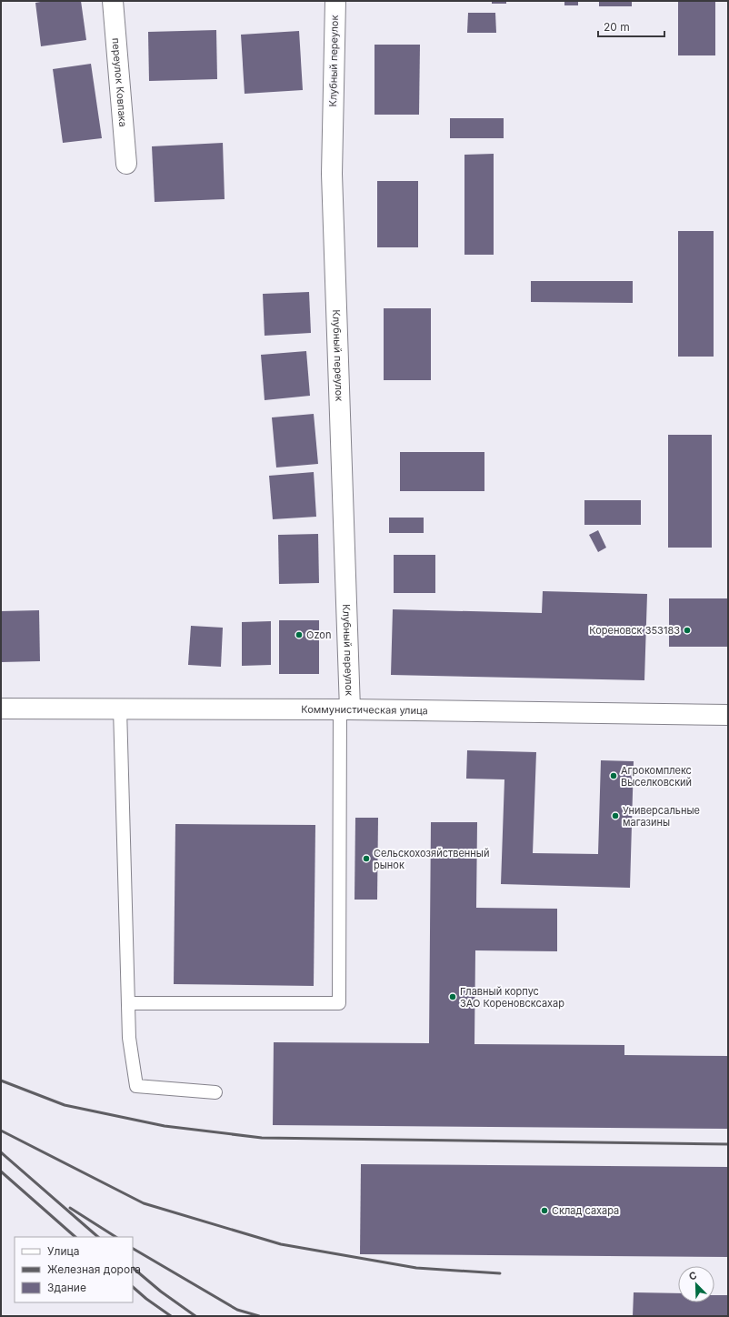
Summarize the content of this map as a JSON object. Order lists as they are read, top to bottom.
{
  "streets": {
    "street": ["Клубный переулок", "переулок Ковпака", "Коммунистическая улица"]
  },
  "crossings": [
    ["Клубный переулок", "Коммунистическая улица"]
  ],
  "places": [
    "Кореновск 353183",
    "Ozon",
    "Агрокомплекс Выселковский",
    "Универсальные магазины",
    "Сельскохозяйственный рынок",
    "Главный корпус ЗАО Кореновсксахар",
    "Склад сахара"
  ],
  "legend": ["Улица", "Железная дорога", "Здание"],
  "scale_bar": "20 m",
  "north": "top left"
}
